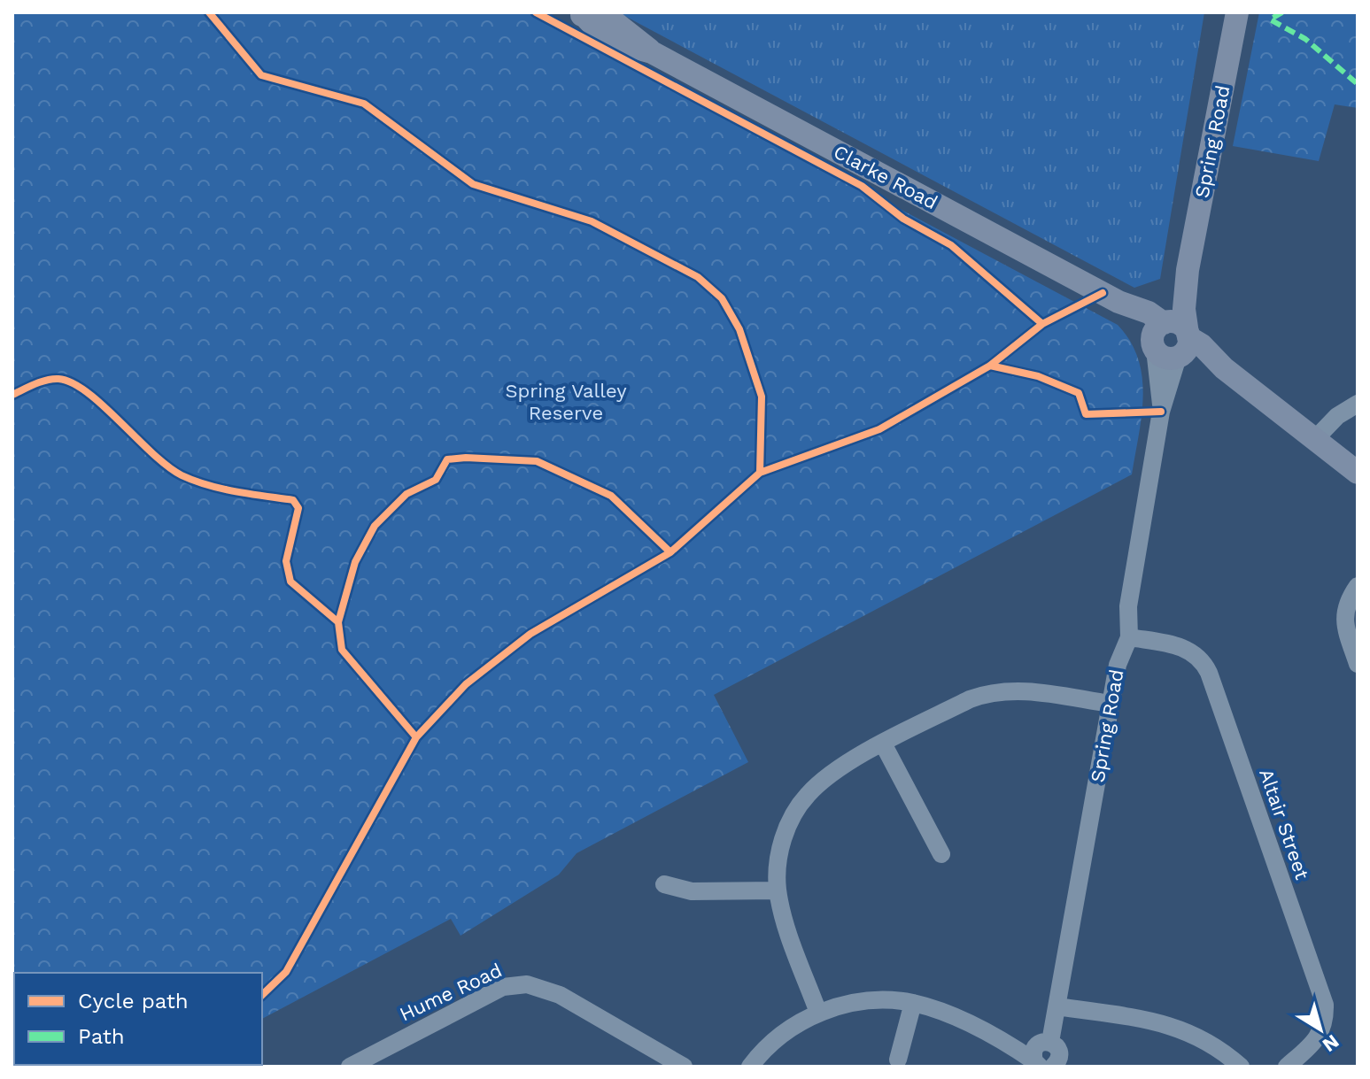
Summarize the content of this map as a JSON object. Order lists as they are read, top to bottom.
{
  "streets": {
    "main road": ["Spring Road", "Clarke Road"],
    "street": ["Altair Street", "Hume Road"]
  },
  "crossings": [
    ["Spring Road", "Clarke Road"],
    ["Spring Road", "Altair Street"]
  ],
  "parks": ["Spring Valley Reserve"],
  "legend": ["Cycle path", "Path"],
  "north": "bottom right"
}
